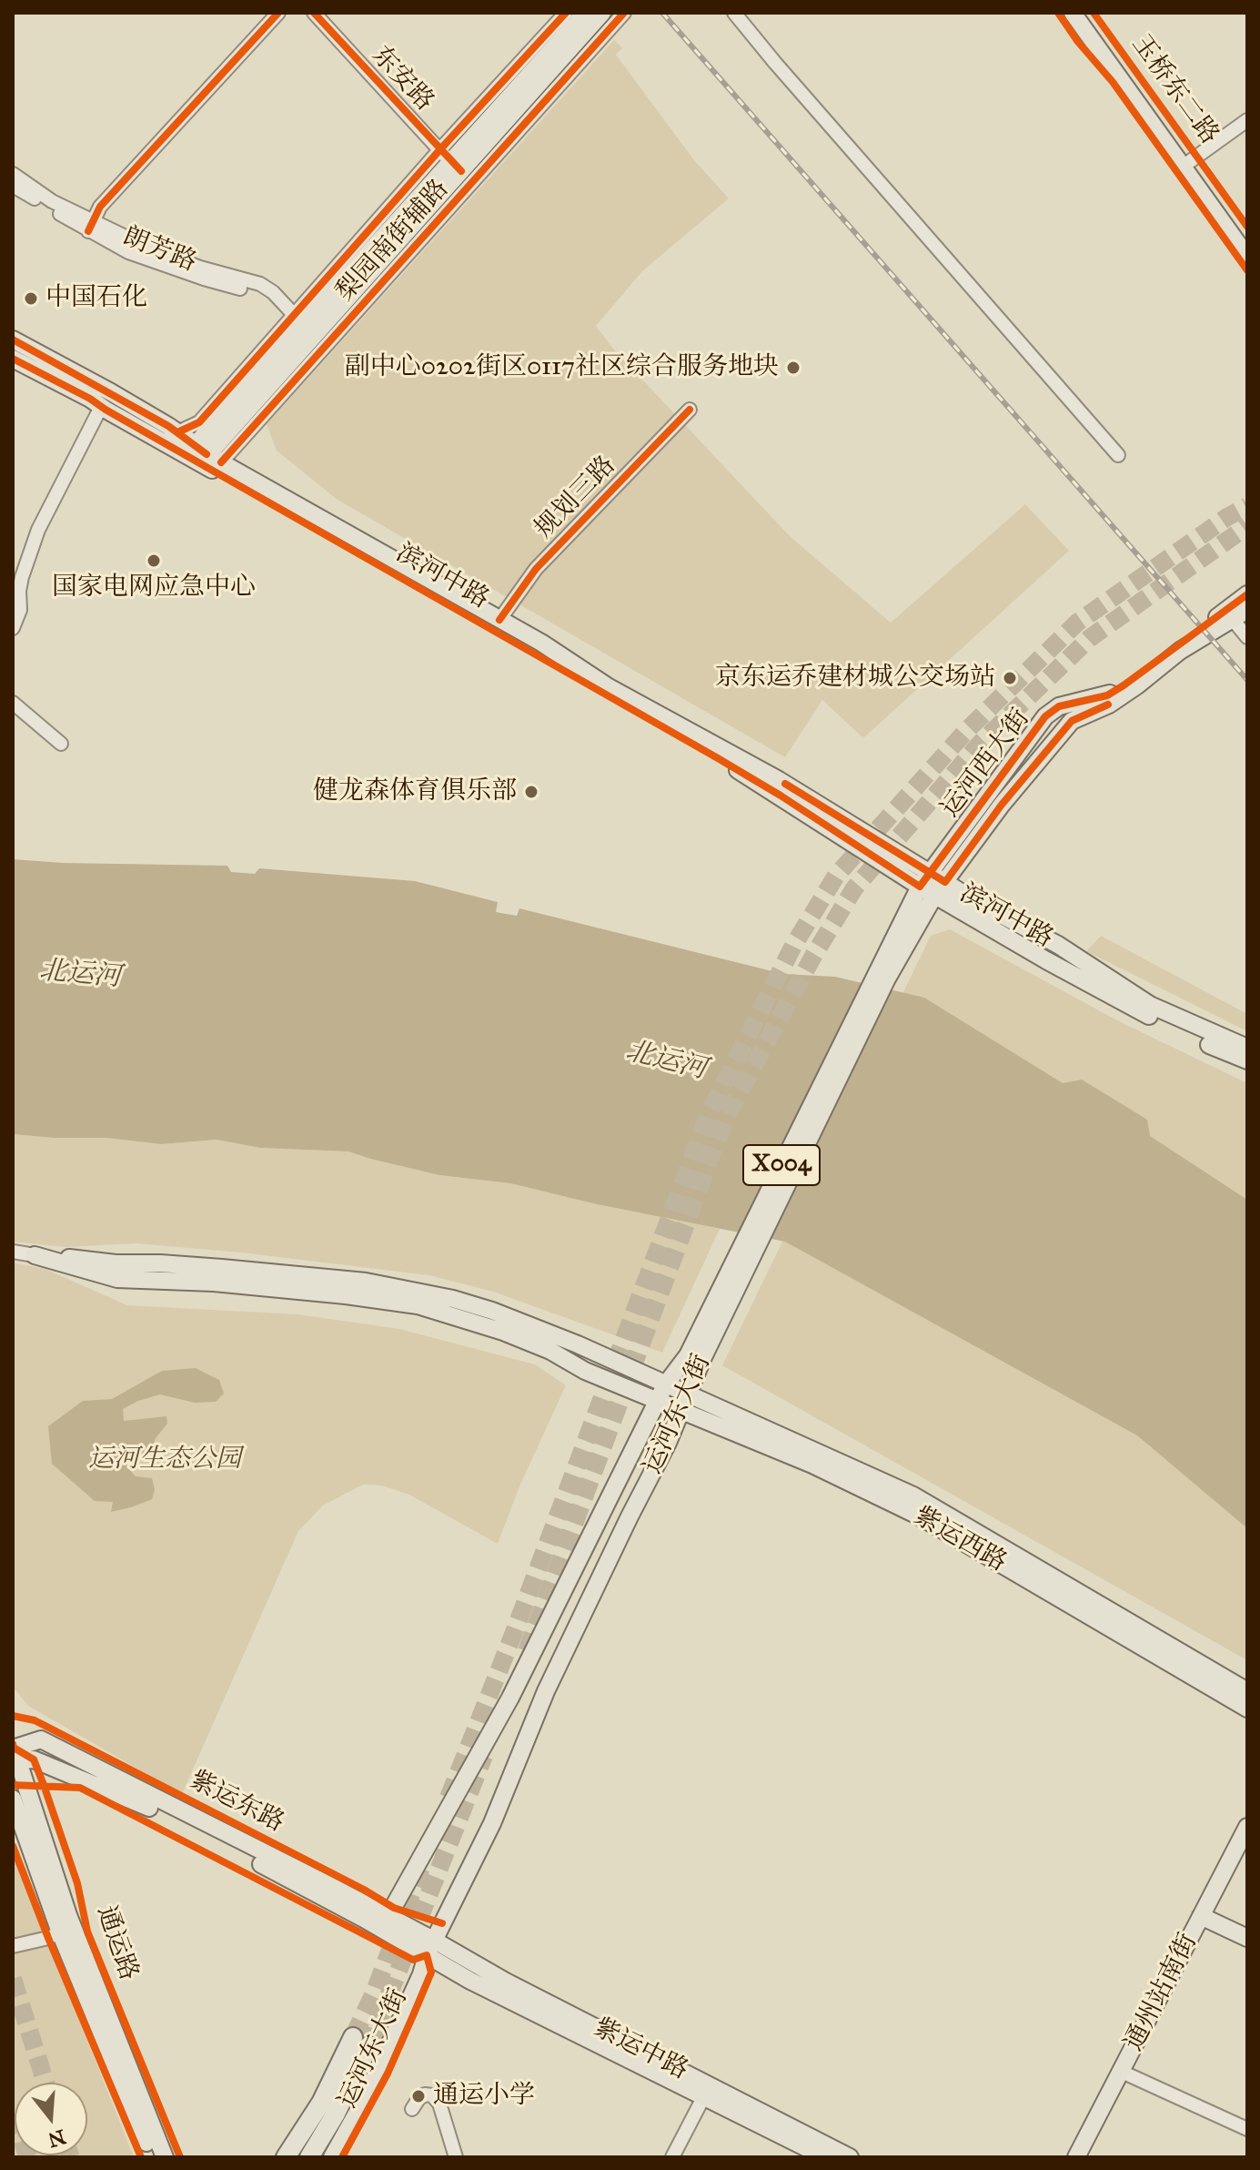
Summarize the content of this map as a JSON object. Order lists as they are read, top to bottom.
{
  "streets": {
    "main road": [
      "玉桥东二路",
      "滨河中路",
      "运河西大街",
      "X004",
      "运河东大街",
      "紫运西路",
      "紫运东路",
      "通运路",
      "通州站南街",
      "紫运中路"
    ],
    "street": [
      "东安路",
      "梨园南街辅路",
      "朗芳路",
      "规划三路"
    ]
  },
  "crossings": [
    ["东安路", "梨园南街辅路"],
    ["梨园南街辅路", "滨河中路"],
    ["规划三路", "滨河中路"],
    ["滨河中路", "运河西大街"],
    ["滨河中路", "运河东大街"],
    ["运河西大街", "运河东大街"],
    ["运河东大街", "紫运西路"],
    ["运河东大街", "紫运东路"],
    ["运河东大街", "紫运中路"],
    ["紫运东路", "通运路"],
    ["紫运东路", "紫运中路"]
  ],
  "water": ["北运河"],
  "parks": ["运河生态公园"],
  "places": [
    "中国石化",
    "副中心0202街区0117社区综合服务地块",
    "国家电网应急中心",
    "京东运乔建材城公交场站",
    "健龙森体育俱乐部",
    "通运小学"
  ],
  "north": "bottom"
}
